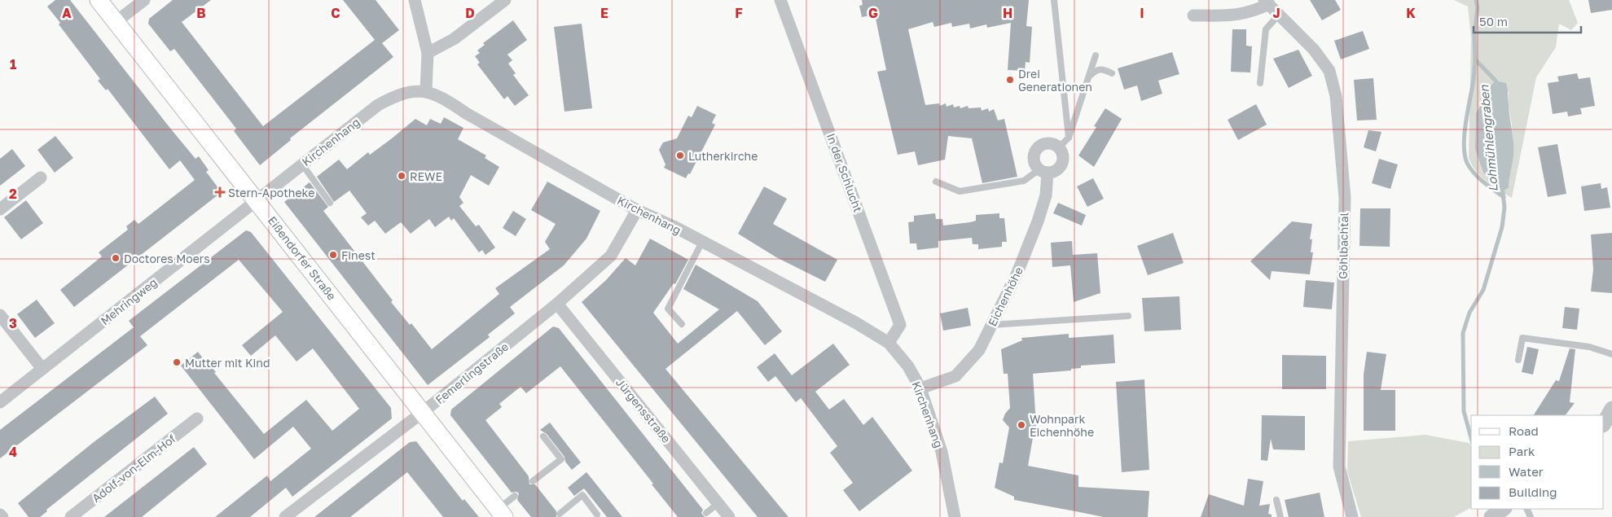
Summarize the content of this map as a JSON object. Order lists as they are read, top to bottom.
{
  "streets": {
    "main road": ["Eißendorfer Straße"],
    "street": [
      "Kirchenhang",
      "In der Schlucht",
      "Göhlbachtal",
      "Eichenhöhe",
      "Mehringweg",
      "Femerlingstraße",
      "Jürgensstraße",
      "Adolf-von-Elm-Hof"
    ]
  },
  "crossings": [
    ["Kirchenhang", "In der Schlucht"],
    ["Kirchenhang", "Eißendorfer Straße"],
    ["Kirchenhang", "Eichenhöhe"],
    ["Kirchenhang", "Mehringweg"],
    ["Kirchenhang", "Femerlingstraße"],
    ["Eißendorfer Straße", "Mehringweg"],
    ["Eißendorfer Straße", "Femerlingstraße"],
    ["Femerlingstraße", "Jürgensstraße"]
  ],
  "water": ["Lohmühlengraben"],
  "places": {
    "other": [
      "Drei Generationen",
      "Lutherkirche",
      "REWE",
      "Finest",
      "Doctores Moers",
      "Mutter mit Kind",
      "Wohnpark Eichenhöhe"
    ],
    "health": ["Stern-Apotheke"]
  },
  "legend": [
    "Road",
    "Park",
    "Water",
    "Building"
  ],
  "scale_bar": "50 m",
  "grid": {
    "columns": [
      "A",
      "B",
      "C",
      "D",
      "E",
      "F",
      "G",
      "H",
      "I",
      "J",
      "K"
    ],
    "rows": [
      "1",
      "2",
      "3",
      "4"
    ]
  }
}
